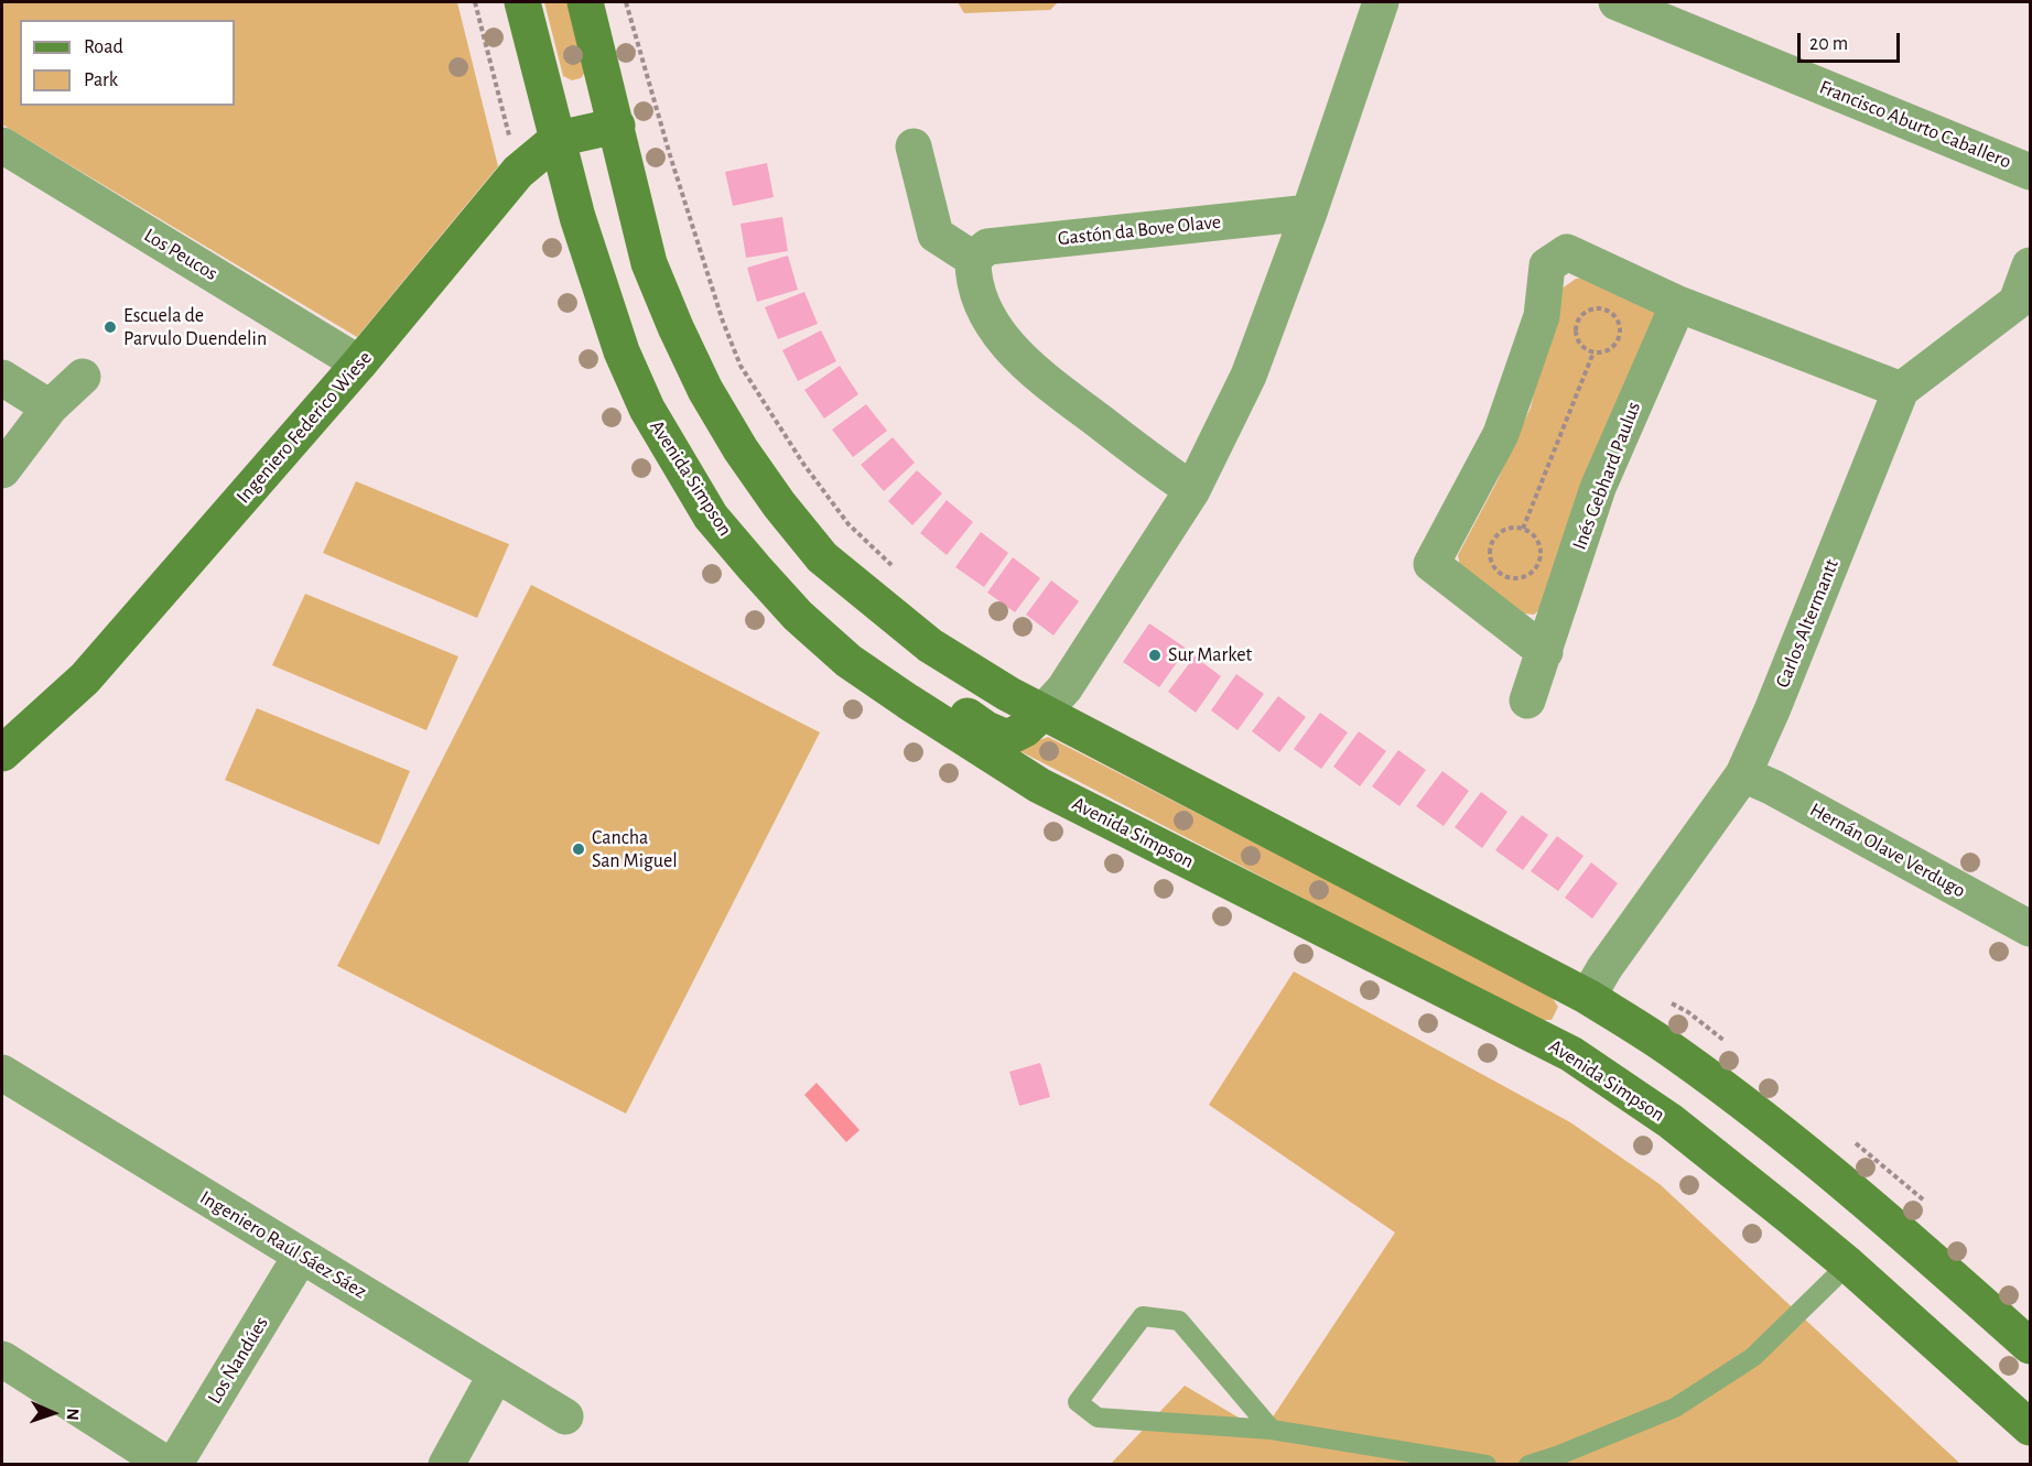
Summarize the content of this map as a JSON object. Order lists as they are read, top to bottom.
{
  "streets": {
    "main road": ["Ingeniero Federico Wiese", "Avenida Simpson"],
    "street": [
      "Francisco Aburto Caballero",
      "Gastón da Bove Olave",
      "Los Peucos",
      "Inés Gebhard Paulus",
      "Carlos Altermantt",
      "Hernán Olave Verdugo",
      "Ingeniero Raúl Sáez Sáez",
      "Los Ñandúes"
    ]
  },
  "crossings": [
    ["Los Peucos", "Ingeniero Federico Wiese"],
    ["Ingeniero Federico Wiese", "Avenida Simpson"],
    ["Carlos Altermantt", "Hernán Olave Verdugo"],
    ["Ingeniero Raúl Sáez Sáez", "Los Ñandúes"]
  ],
  "places": ["Escuela de Parvulo Duendelin", "Sur Market", "Cancha San Miguel"],
  "legend": ["Road", "Park"],
  "scale_bar": "20 m",
  "north": "right"
}
